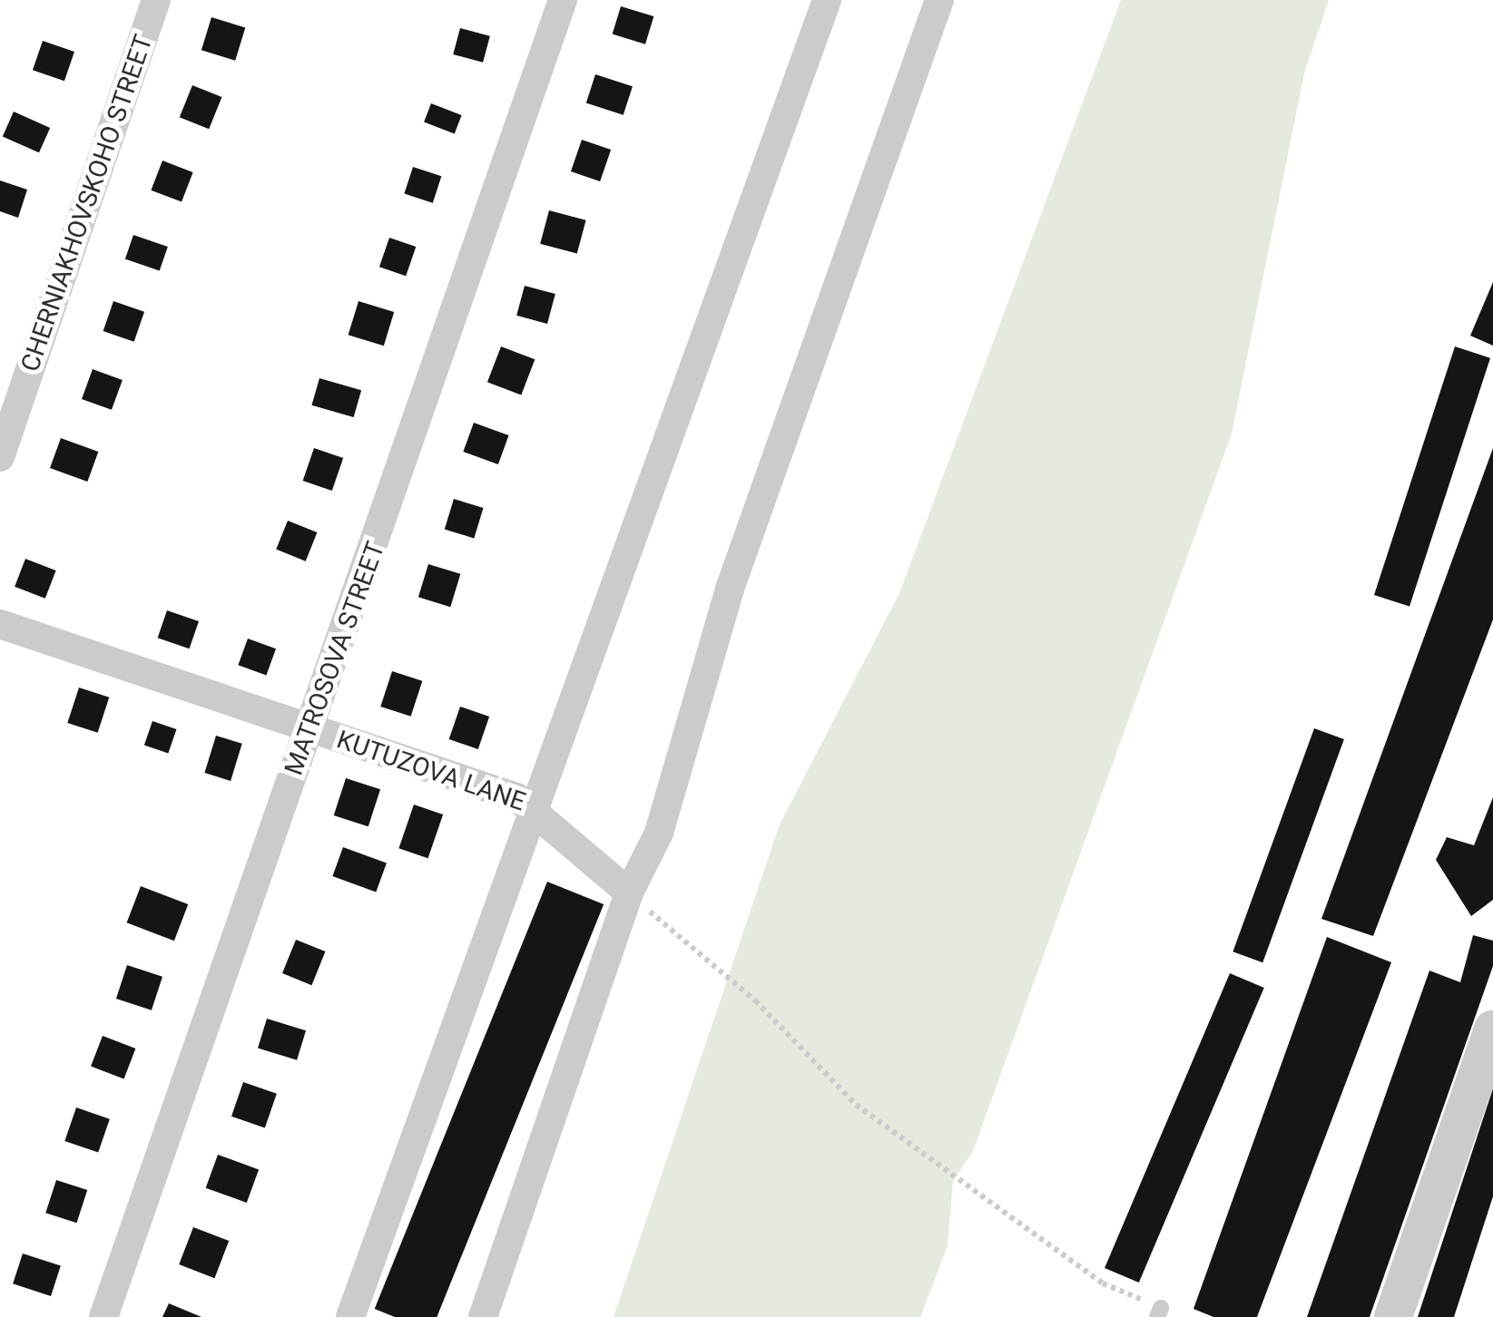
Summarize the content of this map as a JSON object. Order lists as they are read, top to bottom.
{
  "streets": {
    "street": ["CHERNIAKHOVSKOHO STREET", "MATROSOVA STREET", "KUTUZOVA LANE"]
  },
  "crossings": [
    ["MATROSOVA STREET", "KUTUZOVA LANE"]
  ]
}
